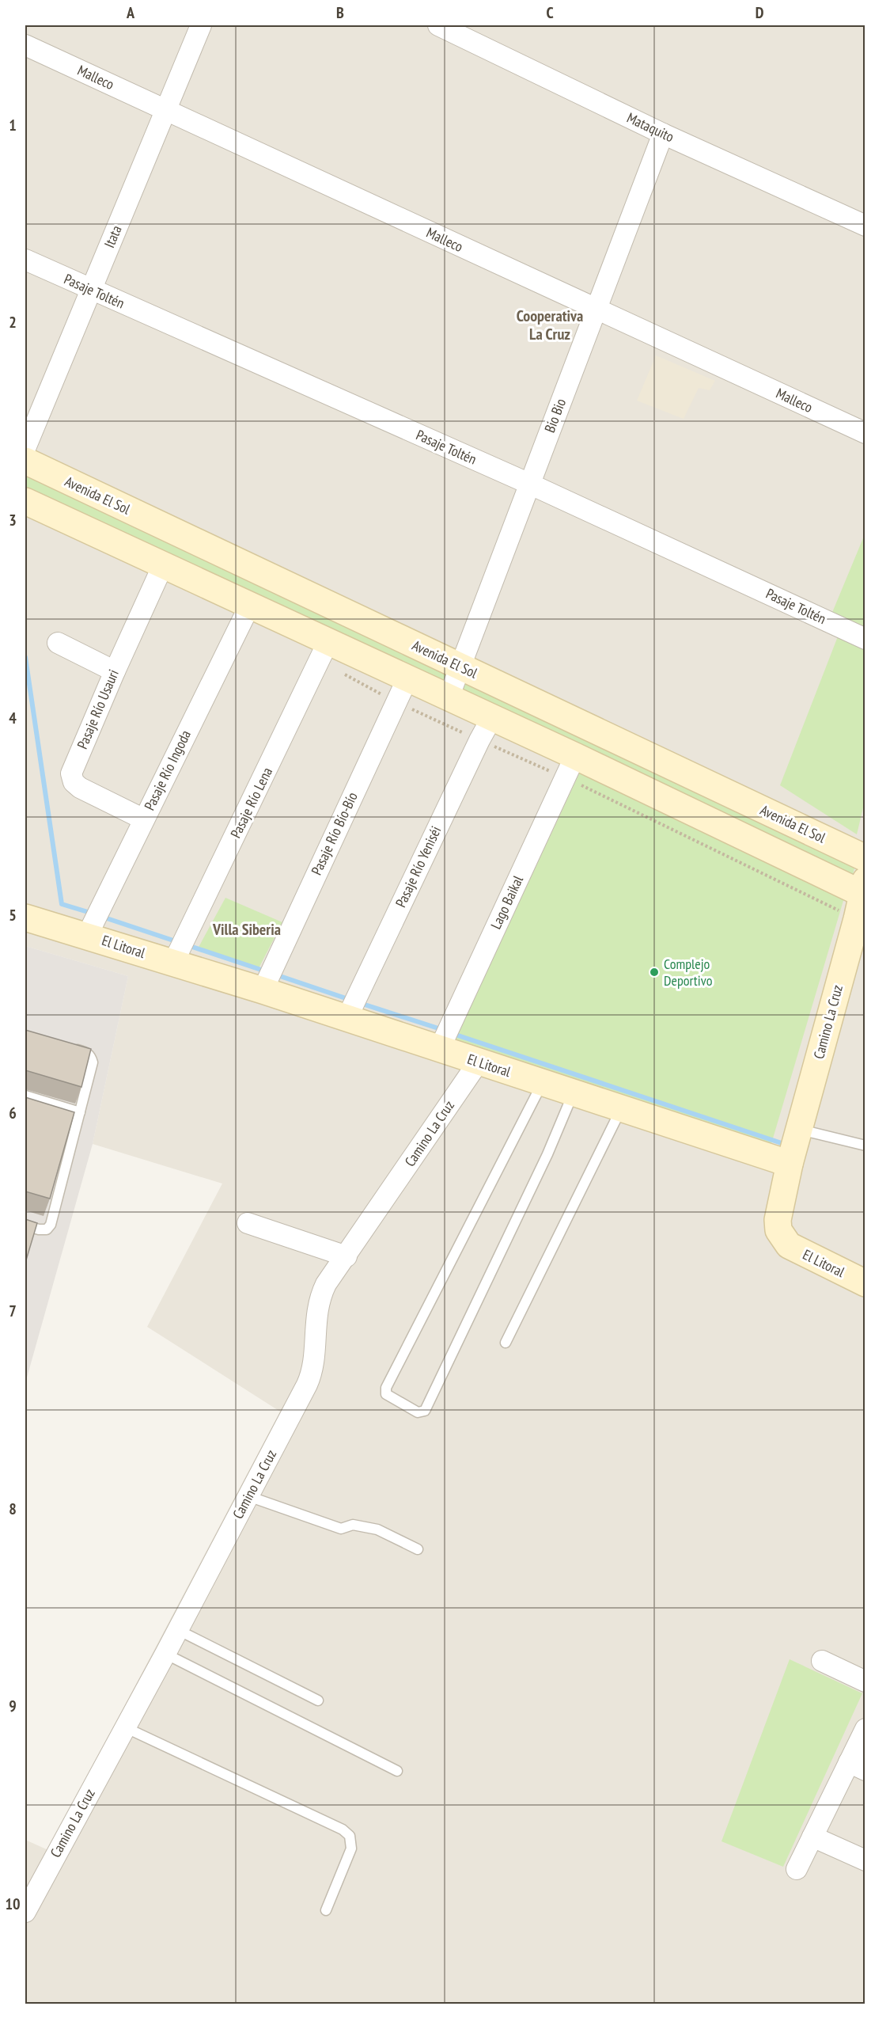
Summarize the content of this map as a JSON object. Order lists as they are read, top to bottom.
{
  "streets": {
    "main road": ["Avenida El Sol", "El Litoral", "Camino La Cruz"],
    "street": [
      "Malleco",
      "Mataquito",
      "Itata",
      "Pasaje Toltén",
      "Bio Bio",
      "Pasaje Río Usauri",
      "Pasaje Río Ingoda",
      "Pasaje Río Lena",
      "Pasaje Río Bío-Bío",
      "Pasaje Río Yeniséi",
      "Lago Baikal"
    ]
  },
  "crossings": [
    ["Malleco", "Itata"],
    ["Malleco", "Bio Bio"],
    ["Mataquito", "Bio Bio"],
    ["Itata", "Pasaje Toltén"],
    ["Pasaje Toltén", "Bio Bio"],
    ["Bio Bio", "Avenida El Sol"],
    ["Pasaje Río Usauri", "Pasaje Río Ingoda"],
    ["Pasaje Río Ingoda", "El Litoral"],
    ["Pasaje Río Lena", "El Litoral"],
    ["Pasaje Río Bío-Bío", "El Litoral"],
    ["Pasaje Río Yeniséi", "El Litoral"],
    ["Lago Baikal", "El Litoral"],
    ["El Litoral", "Camino La Cruz"]
  ],
  "districts": ["Cooperativa La Cruz", "Villa Siberia"],
  "places": ["Complejo Deportivo"],
  "grid": {
    "columns": [
      "A",
      "B",
      "C",
      "D"
    ],
    "rows": [
      "1",
      "2",
      "3",
      "4",
      "5",
      "6",
      "7",
      "8",
      "9",
      "10"
    ]
  }
}
